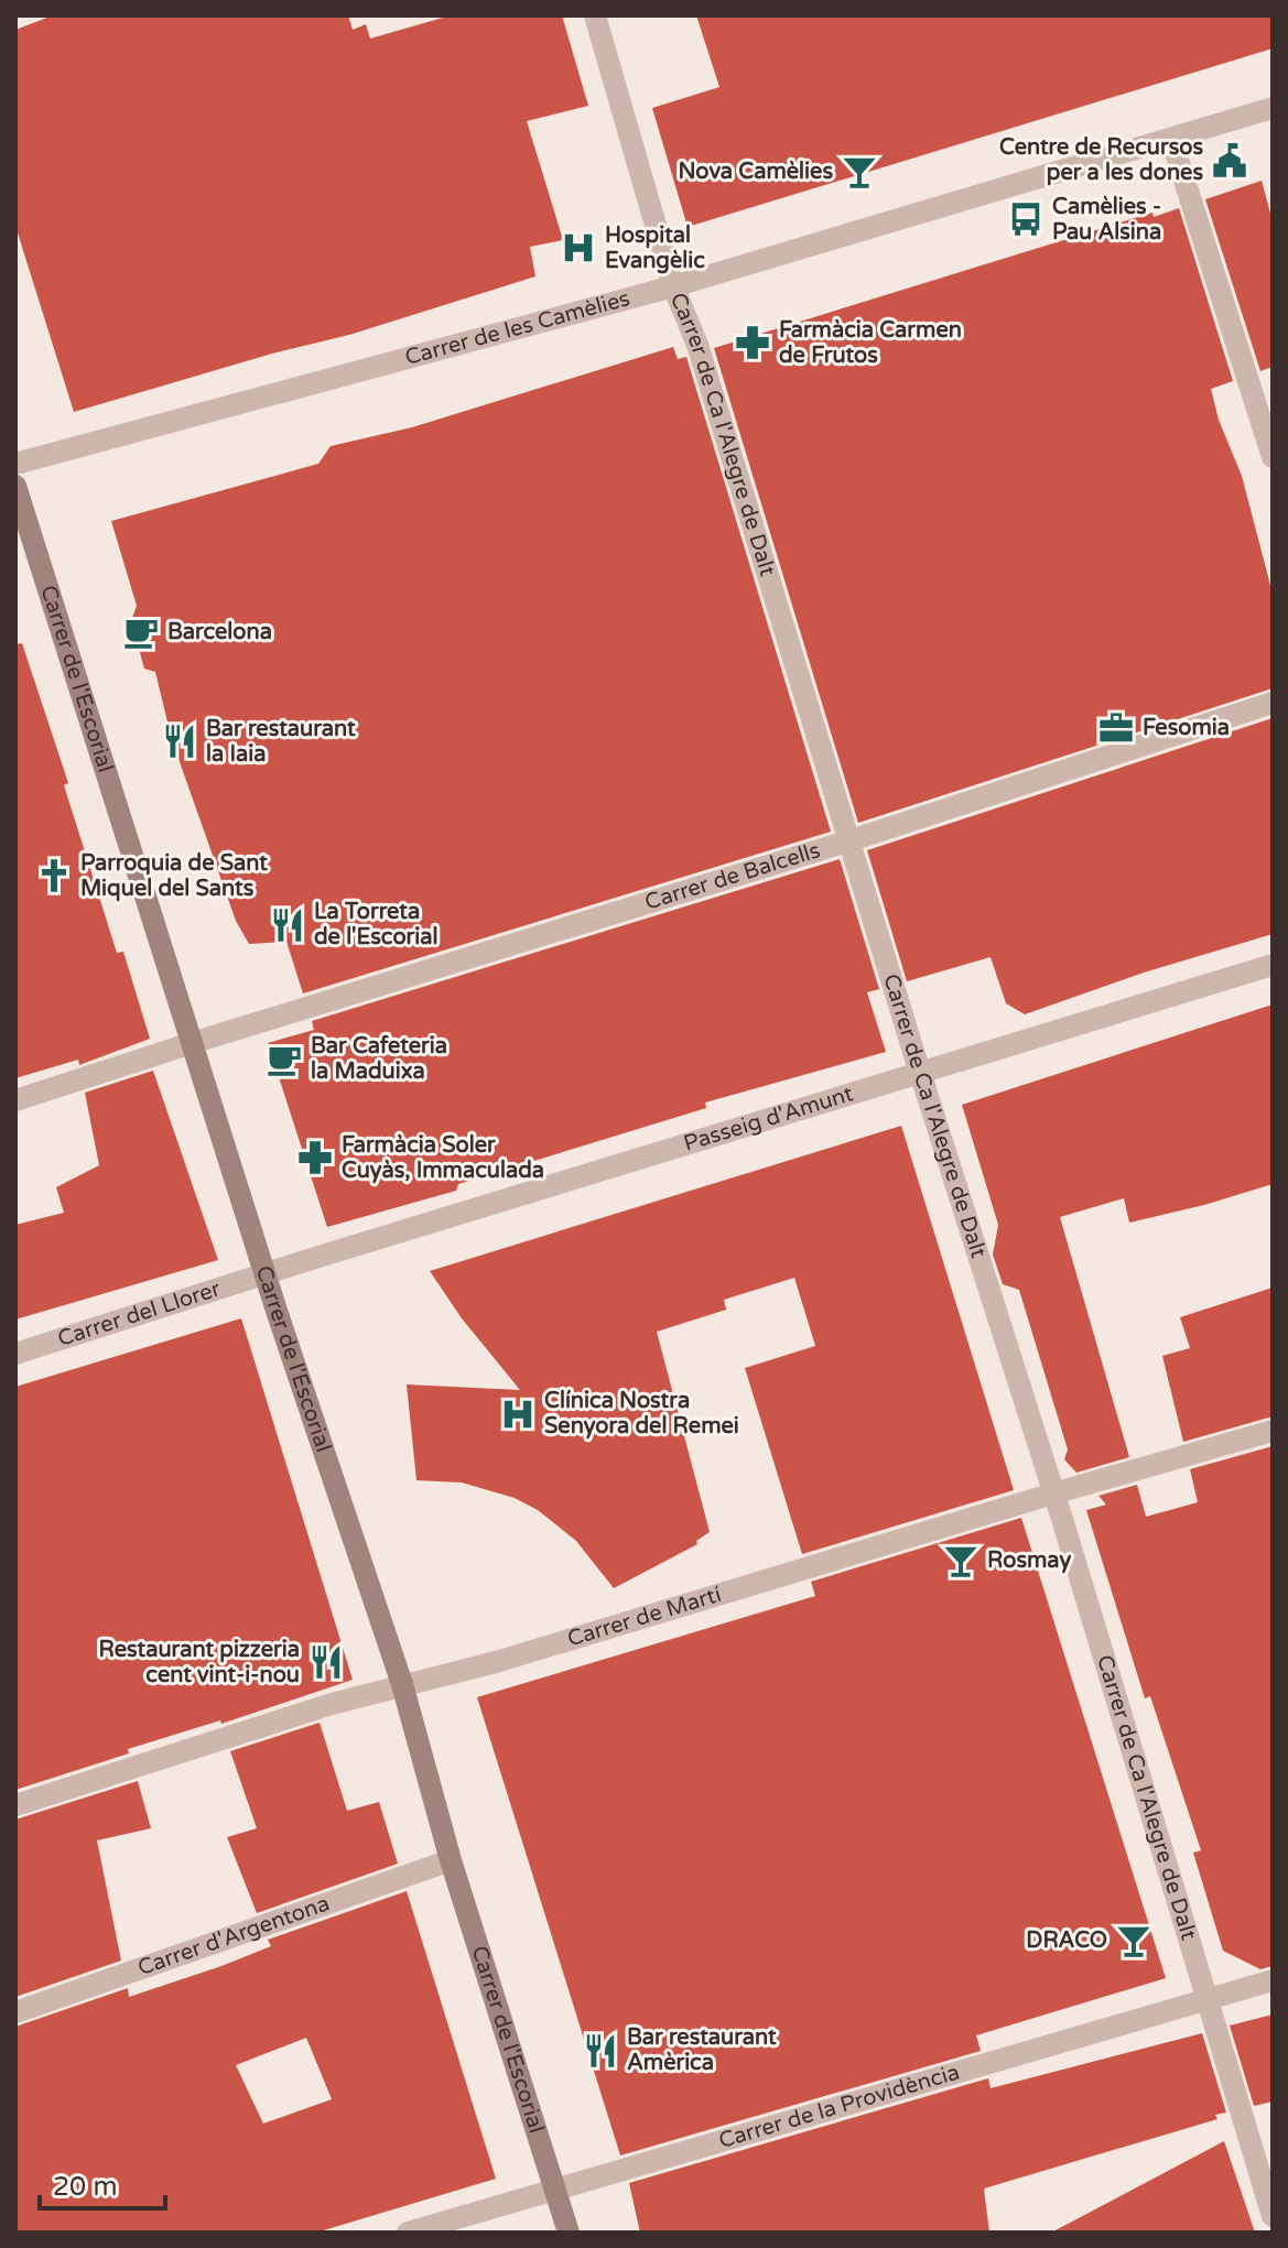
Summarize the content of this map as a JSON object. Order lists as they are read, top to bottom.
{
  "streets": {
    "street": [
      "Carrer de les Camèlies",
      "Carrer de Ca l'Alegre de Dalt",
      "Carrer de l'Escorial",
      "Carrer de Balcells",
      "Passeig d'Amunt",
      "Carrer del Llorer",
      "Carrer de Martí",
      "Carrer d'Argentona",
      "Carrer de la Providència"
    ]
  },
  "crossings": [
    ["Carrer de les Camèlies", "Carrer de Ca l'Alegre de Dalt"],
    ["Carrer de Ca l'Alegre de Dalt", "Carrer de Balcells"],
    ["Carrer de Ca l'Alegre de Dalt", "Passeig d'Amunt"],
    ["Carrer de Ca l'Alegre de Dalt", "Carrer de Martí"],
    ["Carrer de Ca l'Alegre de Dalt", "Carrer de la Providència"],
    ["Carrer de l'Escorial", "Carrer de Balcells"],
    ["Carrer de l'Escorial", "Passeig d'Amunt"],
    ["Carrer de l'Escorial", "Carrer del Llorer"],
    ["Carrer de l'Escorial", "Carrer de Martí"],
    ["Carrer de l'Escorial", "Carrer d'Argentona"],
    ["Carrer de l'Escorial", "Carrer de la Providència"],
    ["Passeig d'Amunt", "Carrer del Llorer"]
  ],
  "places": {
    "public building": ["Centre de Recursos per a les dones"],
    "bar": ["Nova Camèlies", "Rosmay", "DRACO"],
    "bus stop": ["Camèlies - Pau Alsina"],
    "hospital": ["Hospital Evangèlic", "Clínica Nostra Senyora del Remei"],
    "pharmacy": ["Farmàcia Carmen de Frutos", "Farmàcia Soler Cuyàs, Immaculada"],
    "cafe": ["Barcelona", "Bar Cafeteria la Maduixa"],
    "office": ["Fesomia"],
    "restaurant": [
      "Bar restaurant la Iaia",
      "La Torreta de l'Escorial",
      "Restaurant pizzeria cent vint-i-nou",
      "Bar restaurant Amèrica"
    ],
    "church": ["Parroquia de Sant Miquel del Sants"]
  },
  "scale_bar": "20 m"
}
